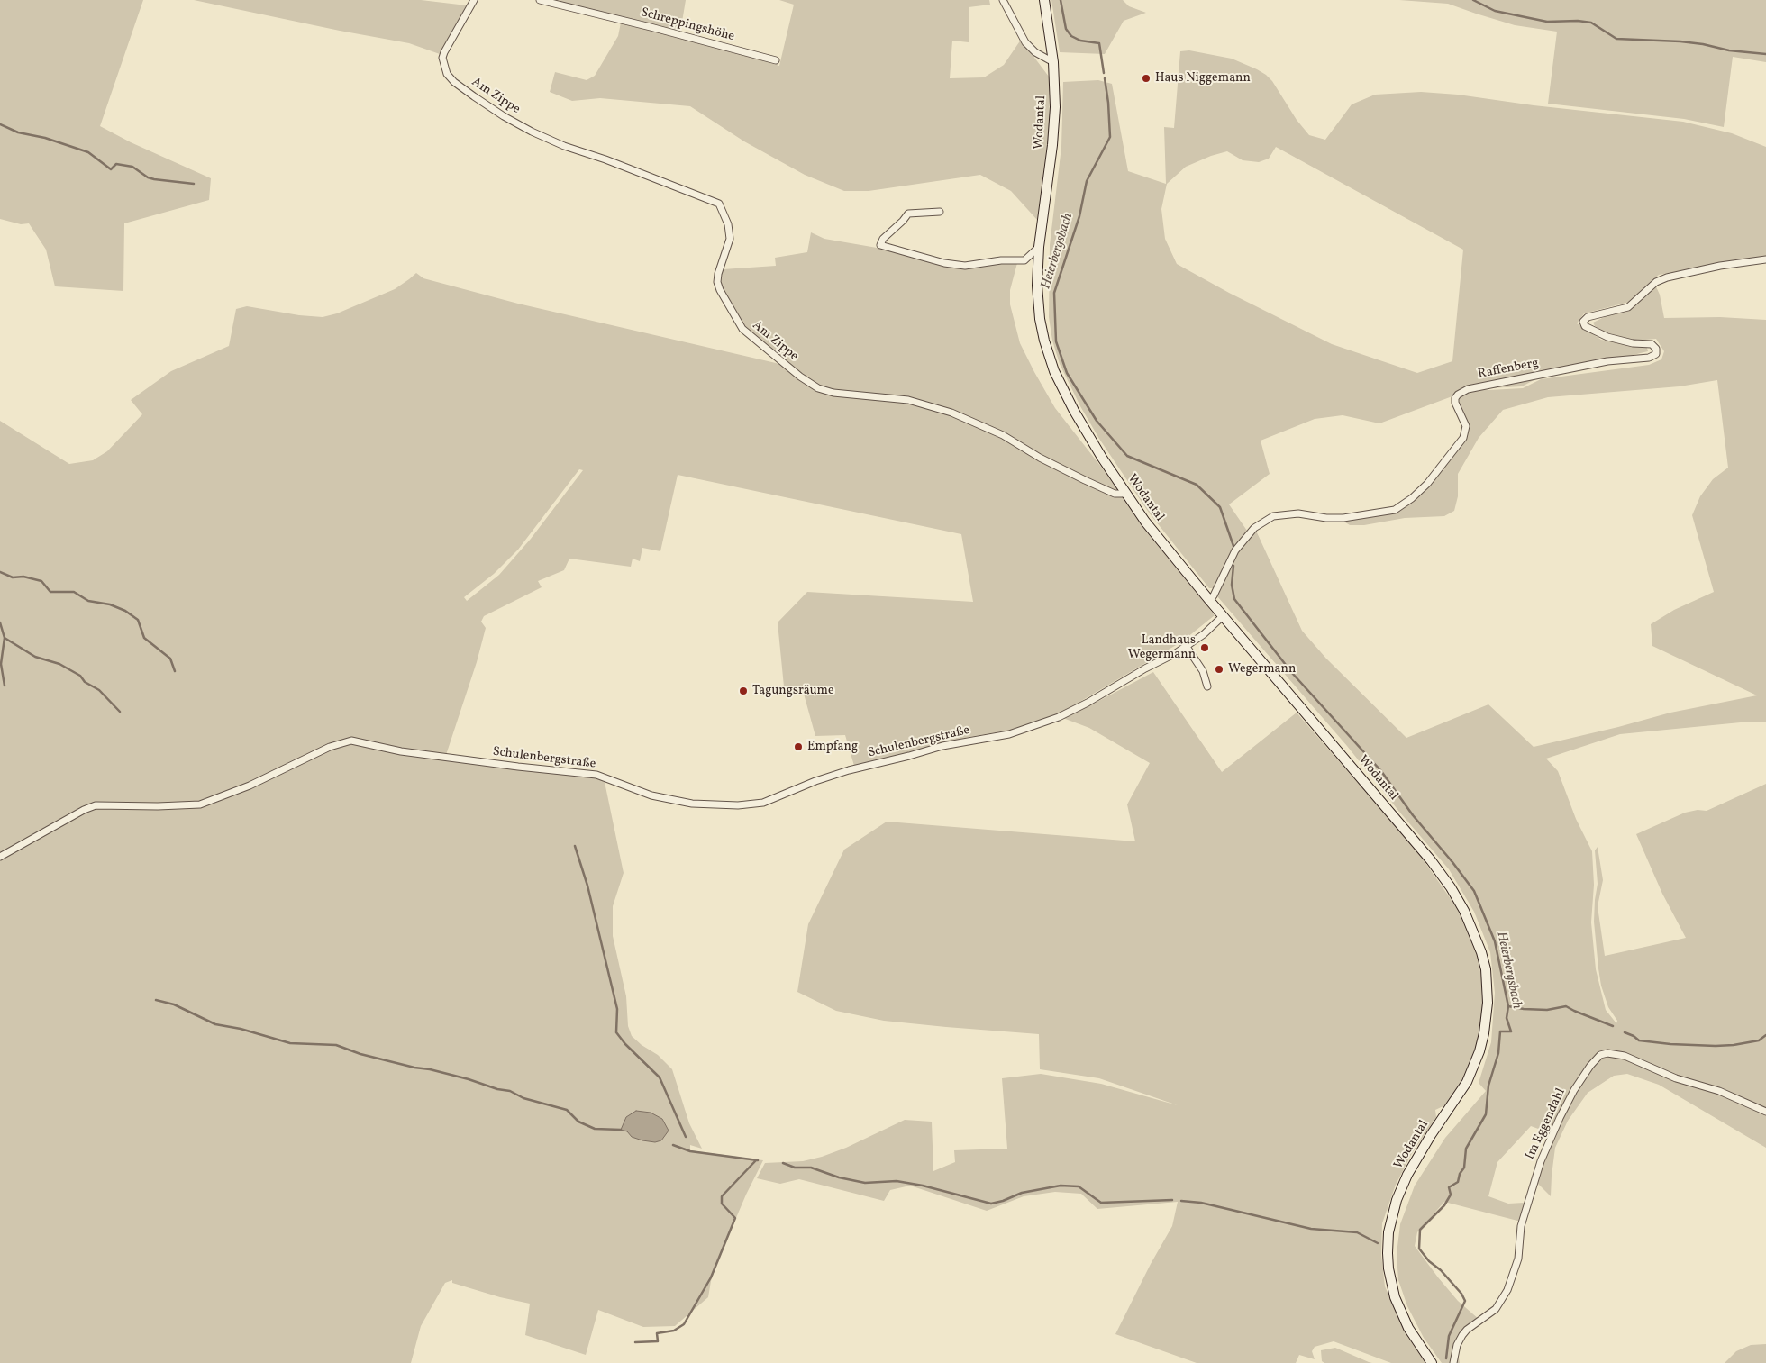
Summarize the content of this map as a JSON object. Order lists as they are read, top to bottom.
{
  "streets": {
    "main road": ["Wodantal"],
    "street": [
      "Schreppingshöhe",
      "Am Zippe",
      "Raffenberg",
      "Schulenbergstraße",
      "Im Eggendahl"
    ]
  },
  "crossings": [
    ["Am Zippe", "Wodantal"],
    ["Wodantal", "Raffenberg"],
    ["Wodantal", "Schulenbergstraße"]
  ],
  "water": ["Heierbergsbach"],
  "places": [
    "Haus Niggemann",
    "Landhaus Wegermann",
    "Wegermann",
    "Tagungsräume",
    "Empfang"
  ]
}
